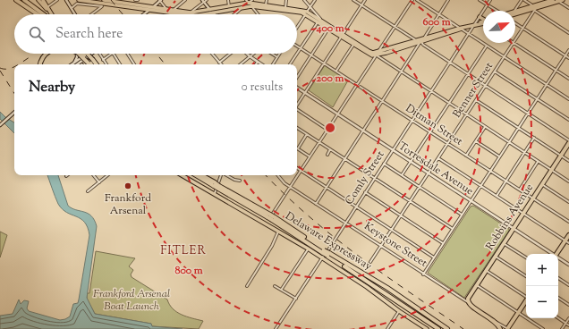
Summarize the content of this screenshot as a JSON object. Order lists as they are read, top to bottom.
{
  "streets": {
    "highway": ["Robbins Avenue", "Delaware Expressway", "Keystone Street"],
    "street": [
      "Benner Street",
      "Ditman Street",
      "Torresdale Avenue",
      "Comly Street"
    ]
  },
  "crossings": [
    ["Benner Street", "Ditman Street"],
    ["Benner Street", "Torresdale Avenue"],
    ["Benner Street", "Keystone Street"],
    ["Ditman Street", "Comly Street"],
    ["Ditman Street", "Robbins Avenue"],
    ["Torresdale Avenue", "Comly Street"],
    ["Torresdale Avenue", "Robbins Avenue"],
    ["Comly Street", "Keystone Street"],
    ["Robbins Avenue", "Keystone Street"]
  ],
  "districts": ["FITLER"],
  "parks": ["Frankford Arsenal Boat Launch"],
  "places": ["Frankford Arsenal"],
  "north": "top right",
  "page": {
    "search": "Search here",
    "heading": ["Nearby", "0 results"],
    "map_buttons": ["+", "−"]
  },
  "rings": [
    "600 m",
    "400 m",
    "200 m",
    "800 m"
  ]
}
